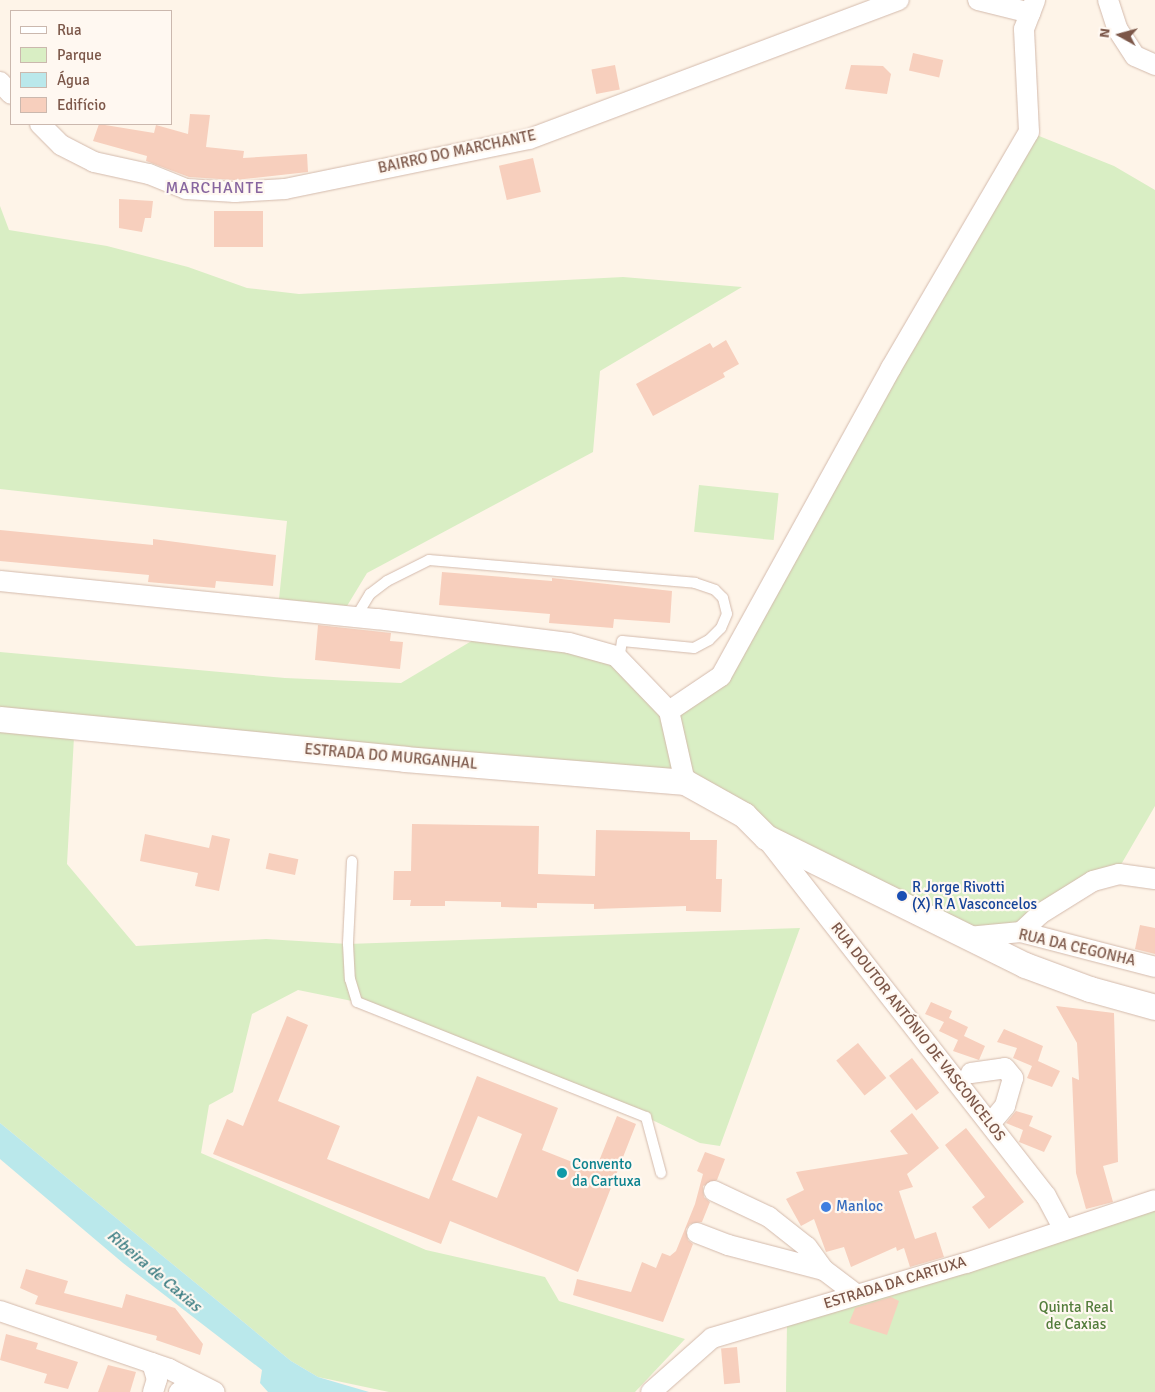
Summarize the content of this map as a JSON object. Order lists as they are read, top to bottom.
{
  "streets": {
    "street": [
      "BAIRRO DO MARCHANTE",
      "ESTRADA DO MURGANHAL",
      "RUA DA CEGONHA",
      "RUA DOUTOR ANTÓNIO DE VASCONCELOS",
      "ESTRADA DA CARTUXA"
    ]
  },
  "crossings": [
    ["ESTRADA DO MURGANHAL", "RUA DA CEGONHA"],
    ["ESTRADA DO MURGANHAL", "RUA DOUTOR ANTÓNIO DE VASCONCELOS"],
    ["RUA DOUTOR ANTÓNIO DE VASCONCELOS", "ESTRADA DA CARTUXA"]
  ],
  "districts": ["MARCHANTE"],
  "water": ["Ribeira de Caxias"],
  "parks": ["Quinta Real de Caxias"],
  "places": ["R Jorge Rivotti (X) R A Vasconcelos", "Convento da Cartuxa", "Manloc"],
  "legend": [
    "Rua",
    "Parque",
    "Água",
    "Edifício"
  ],
  "north": "left"
}
